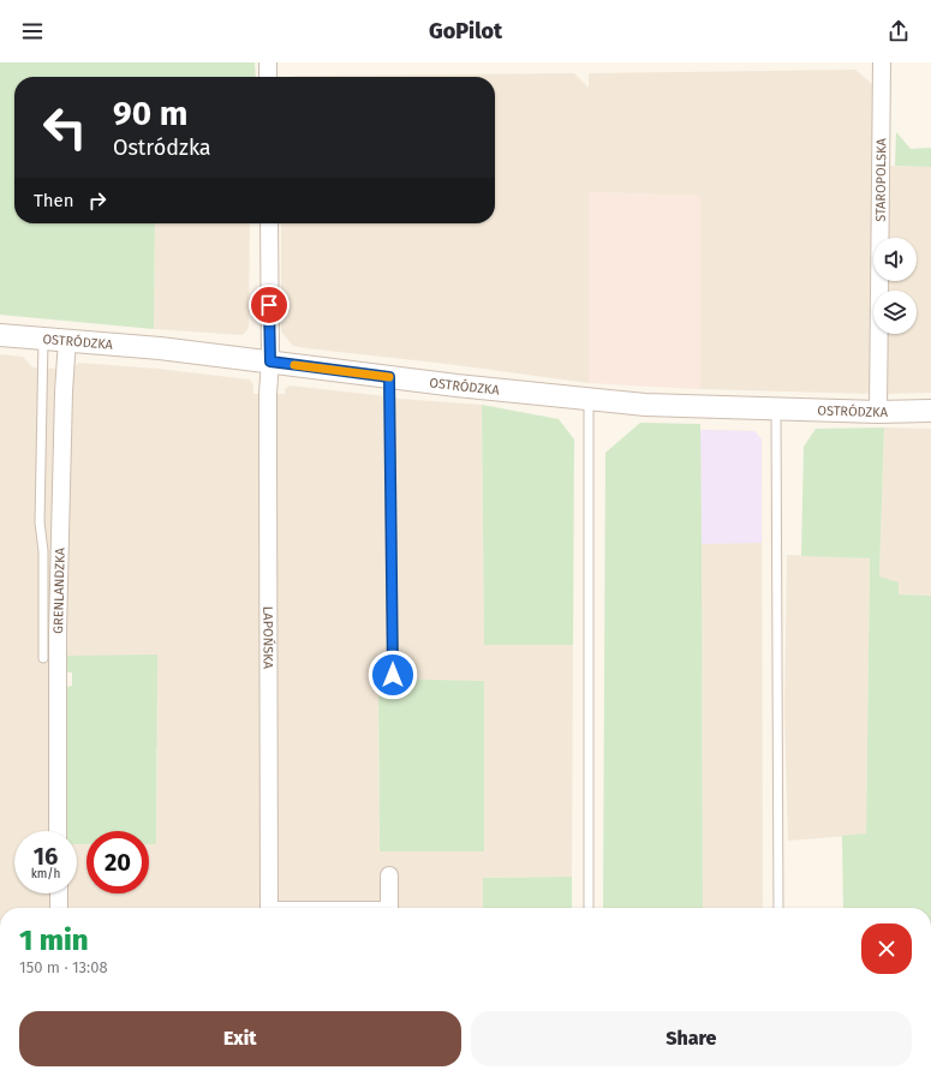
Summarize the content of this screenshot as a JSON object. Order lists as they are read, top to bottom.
{
  "streets": {
    "street": [
      "STAROPOLSKA",
      "OSTRÓDZKA",
      "GRENLANDZKA",
      "LAPOŃSKA"
    ]
  },
  "crossings": [
    ["STAROPOLSKA", "OSTRÓDZKA"],
    ["OSTRÓDZKA", "GRENLANDZKA"],
    ["OSTRÓDZKA", "LAPOŃSKA"]
  ],
  "page": {
    "header": "GoPilot",
    "turn": ["90 m", "Ostródzka"],
    "then": "Then",
    "speed": "16 km/h",
    "limit": "20",
    "heading": ["1 min", "150 m · 13:08"],
    "buttons": ["Exit", "Share"]
  }
}
